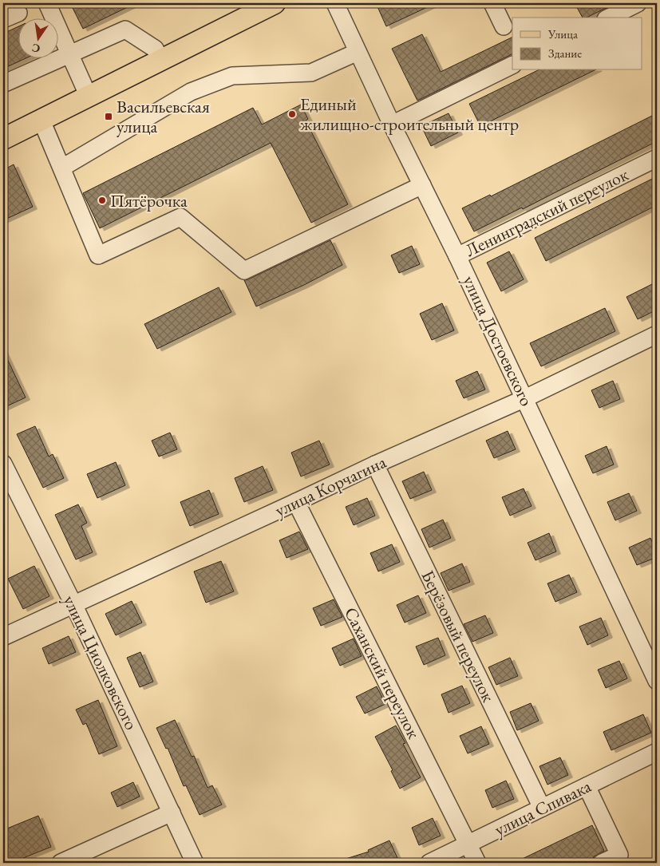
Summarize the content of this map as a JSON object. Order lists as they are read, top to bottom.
{
  "streets": {
    "street": [
      "Ленинградский переулок",
      "улица Достоевского",
      "улица Корчагина",
      "Берёзовый переулок",
      "улица Циолковского",
      "Саханский переулок",
      "улица Спивака"
    ]
  },
  "crossings": [
    ["Ленинградский переулок", "улица Достоевского"],
    ["улица Достоевского", "улица Корчагина"],
    ["улица Корчагина", "Берёзовый переулок"],
    ["улица Корчагина", "улица Циолковского"],
    ["улица Корчагина", "Саханский переулок"],
    ["Берёзовый переулок", "улица Спивака"],
    ["Саханский переулок", "улица Спивака"]
  ],
  "places": {
    "other": ["Единый жилищно-строительный центр", "Пятёрочка"],
    "transit": ["Васильевская улица"]
  },
  "legend": ["Улица", "Здание"],
  "north": "bottom"
}
